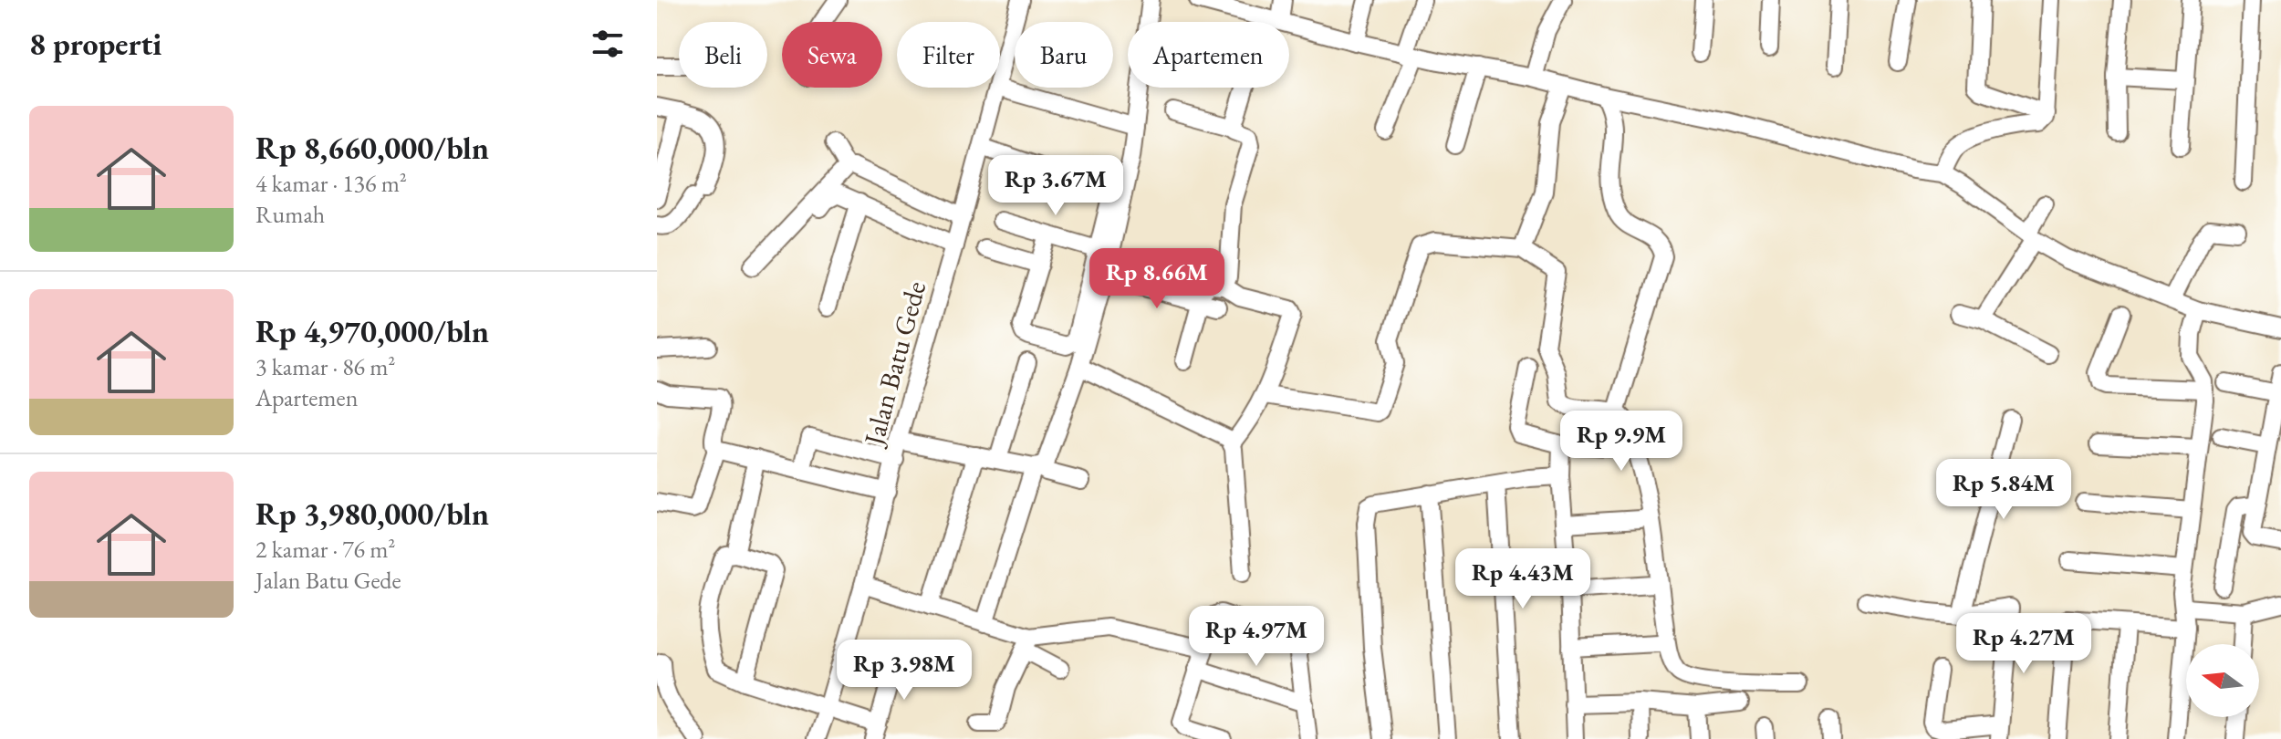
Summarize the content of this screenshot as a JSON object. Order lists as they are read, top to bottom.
{
  "streets": {
    "street": ["Jalan Batu Gede"]
  },
  "north": "left",
  "page": {
    "heading": "8 properti",
    "chip": [
      "Beli",
      "Sewa",
      "Filter",
      "Baru",
      "Apartemen"
    ],
    "list": [
      {
        "name": "Rp 8,660,000/bln",
        "note": "4 kamar · 136 m² · Rumah"
      },
      {
        "name": "Rp 4,970,000/bln",
        "note": "3 kamar · 86 m² · Apartemen"
      },
      {
        "name": "Rp 3,980,000/bln",
        "note": "2 kamar · 76 m² · Jalan Batu Gede"
      }
    ],
    "price": [
      "Rp 3.67M",
      "Rp 8.66M",
      "Rp 9.9M",
      "Rp 5.84M",
      "Rp 4.43M",
      "Rp 4.97M",
      "Rp 4.27M",
      "Rp 3.98M"
    ]
  }
}
